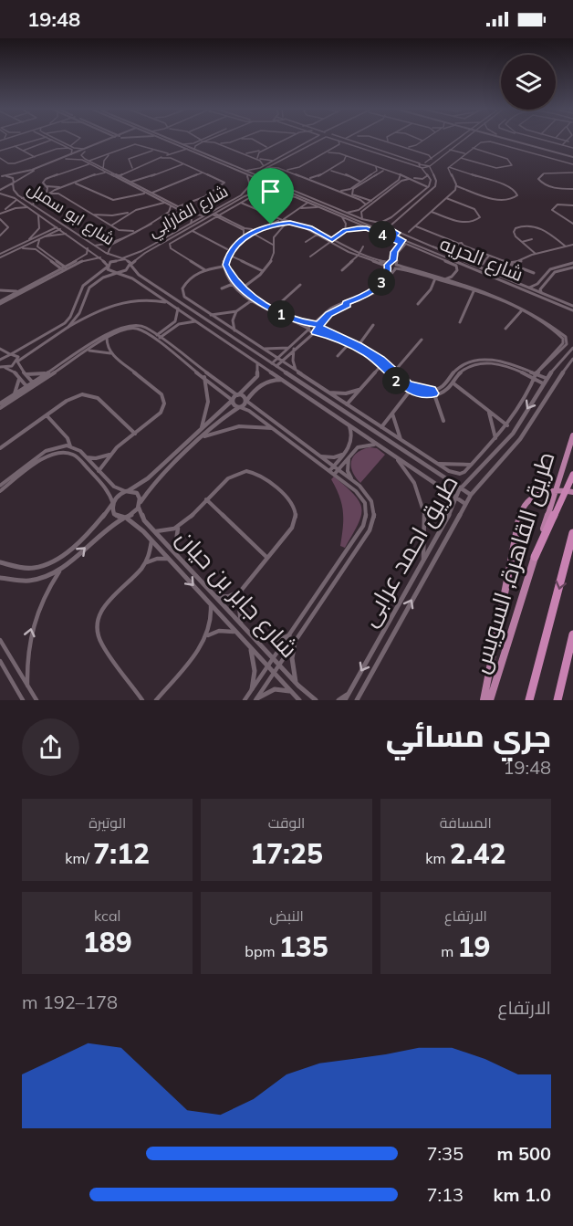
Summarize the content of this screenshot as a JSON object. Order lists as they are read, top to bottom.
{
  "streets": {
    "highway": ["طريق القاهرة, السويس"],
    "street": [
      "شارع الفارابي",
      "شارع ابو سمبل",
      "شارع الحريه",
      "طريق احمد عرابى",
      "شارع جابر بن حيان"
    ]
  },
  "crossings": [
    ["شارع الفارابي", "شارع ابو سمبل"],
    ["شارع ابو سمبل", "طريق احمد عرابى"]
  ],
  "page": {
    "status": "19:48",
    "pins": [
      "4",
      "3",
      "1",
      "2"
    ],
    "heading": ["جري مسائي", "19:48"],
    "stats": [
      ["المسافة", "2.42 km"],
      ["الوقت", "17:25"],
      ["الوتيرة", "7:12 /km"],
      ["الارتفاع", "19 m"],
      ["النبض", "135 bpm"],
      ["kcal", "189"]
    ],
    "chart": ["الارتفاع", "178–192 m"],
    "list": [
      {
        "name": "500 m",
        "note": "7:35"
      },
      {
        "name": "1.0 km",
        "note": "7:13"
      }
    ]
  }
}
